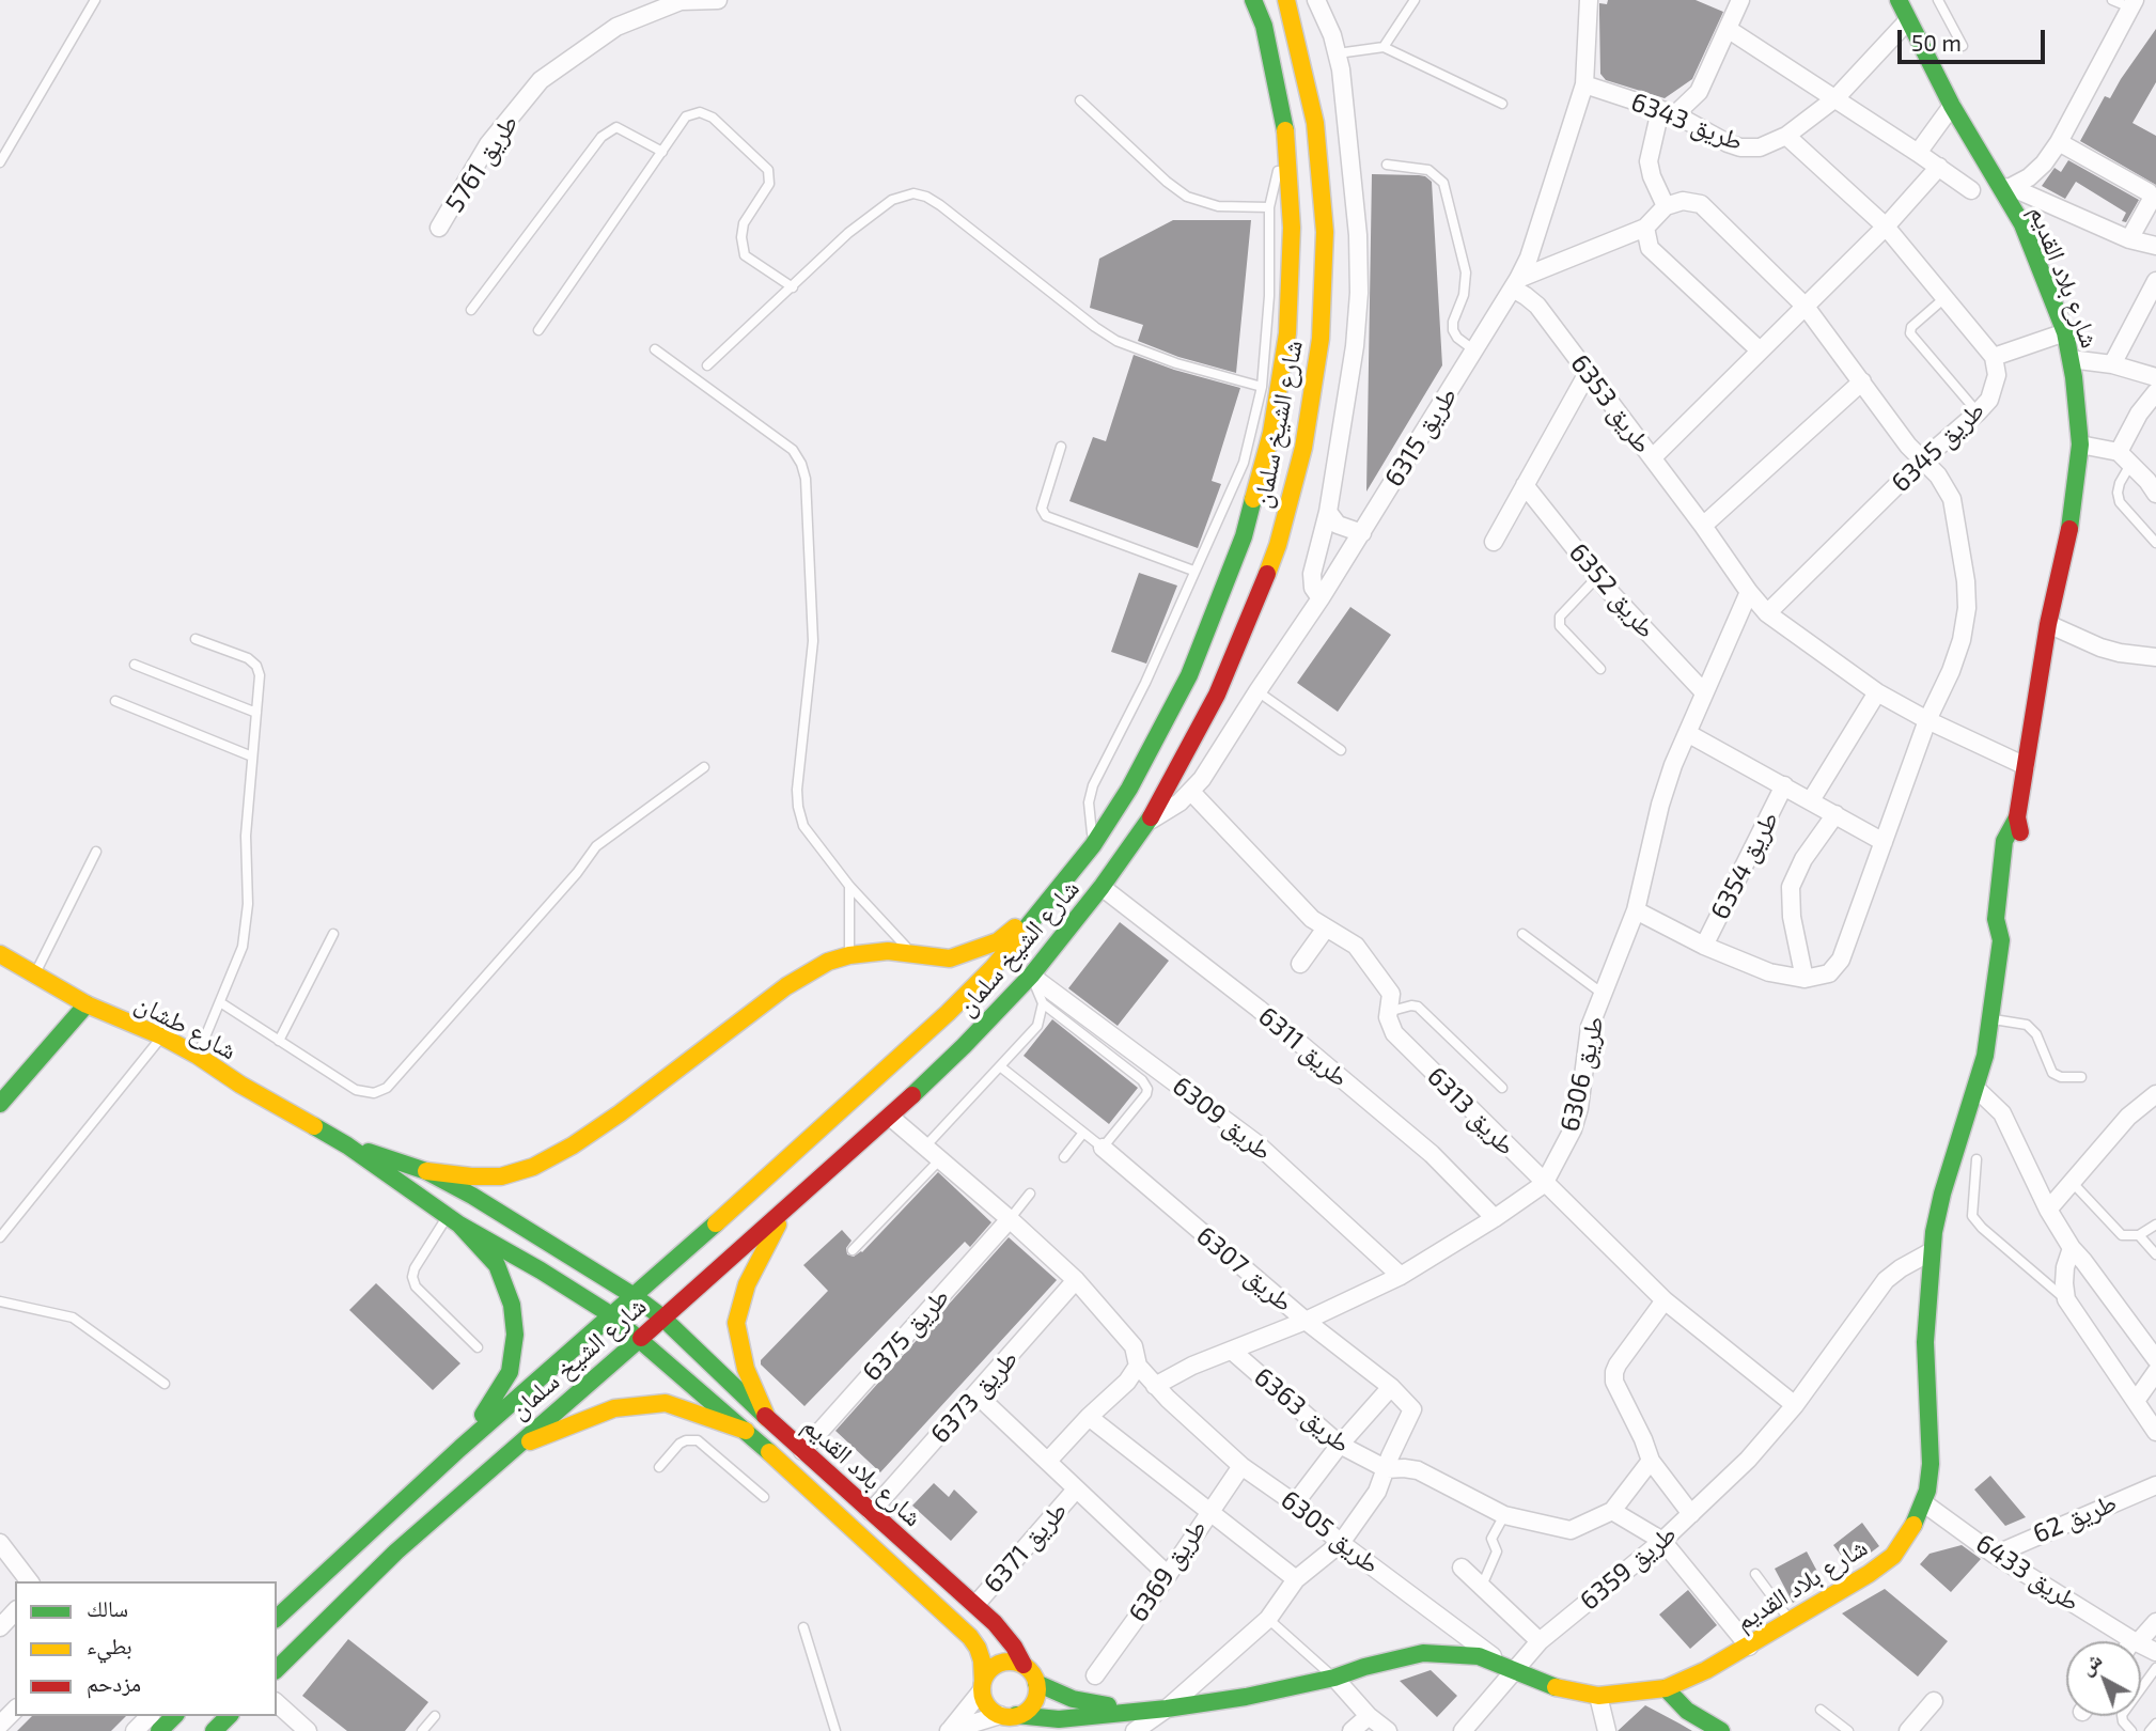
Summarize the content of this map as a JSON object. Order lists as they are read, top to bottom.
{
  "streets": {
    "main road": ["شارع بلاد القديم", "شارع الشيخ سلمان", "شارع طشان"],
    "street": [
      "طريق 6343",
      "طريق 5761",
      "طريق 6353",
      "طريق 6315",
      "طريق 6345",
      "طريق 6352",
      "طريق 6354",
      "طريق 6311",
      "طريق 6306",
      "طريق 6313",
      "طريق 6309",
      "طريق 6307",
      "طريق 6375",
      "طريق 6373",
      "طريق 6363",
      "طريق 62",
      "طريق 6305",
      "طريق 6371",
      "طريق 6359",
      "طريق 6369",
      "طريق 6433"
    ]
  },
  "crossings": [
    ["طريق 6343", "شارع بلاد القديم"],
    ["طريق 6343", "طريق 6315"],
    ["شارع بلاد القديم", "طريق 6353"],
    ["شارع بلاد القديم", "شارع الشيخ سلمان"],
    ["شارع بلاد القديم", "شارع طشان"],
    ["شارع بلاد القديم", "طريق 6375"],
    ["شارع بلاد القديم", "طريق 6373"],
    ["شارع بلاد القديم", "طريق 6305"],
    ["شارع بلاد القديم", "طريق 6371"],
    ["شارع بلاد القديم", "طريق 6359"],
    ["شارع بلاد القديم", "طريق 6433"],
    ["طريق 6353", "طريق 6315"],
    ["طريق 6353", "طريق 6345"],
    ["طريق 6353", "طريق 6306"],
    ["شارع الشيخ سلمان", "طريق 6315"],
    ["شارع الشيخ سلمان", "شارع طشان"],
    ["شارع الشيخ سلمان", "طريق 6311"],
    ["شارع الشيخ سلمان", "طريق 6309"],
    ["طريق 6315", "طريق 6313"],
    ["طريق 6352", "طريق 6306"],
    ["طريق 6354", "طريق 6306"],
    ["طريق 6311", "طريق 6306"],
    ["طريق 6306", "طريق 6313"],
    ["طريق 6306", "طريق 6309"],
    ["طريق 6306", "طريق 6307"],
    ["طريق 6306", "طريق 6363"],
    ["طريق 6306", "طريق 6305"],
    ["طريق 6313", "طريق 6359"],
    ["طريق 6307", "طريق 6363"],
    ["طريق 6373", "طريق 6371"],
    ["طريق 62", "طريق 6433"],
    ["طريق 6305", "طريق 6371"],
    ["طريق 6305", "طريق 6359"],
    ["طريق 6305", "طريق 6369"],
    ["طريق 6371", "طريق 6369"]
  ],
  "legend": ["سالك", "بطيء", "مزدحم"],
  "scale_bar": "50 m",
  "north": "top left"
}
